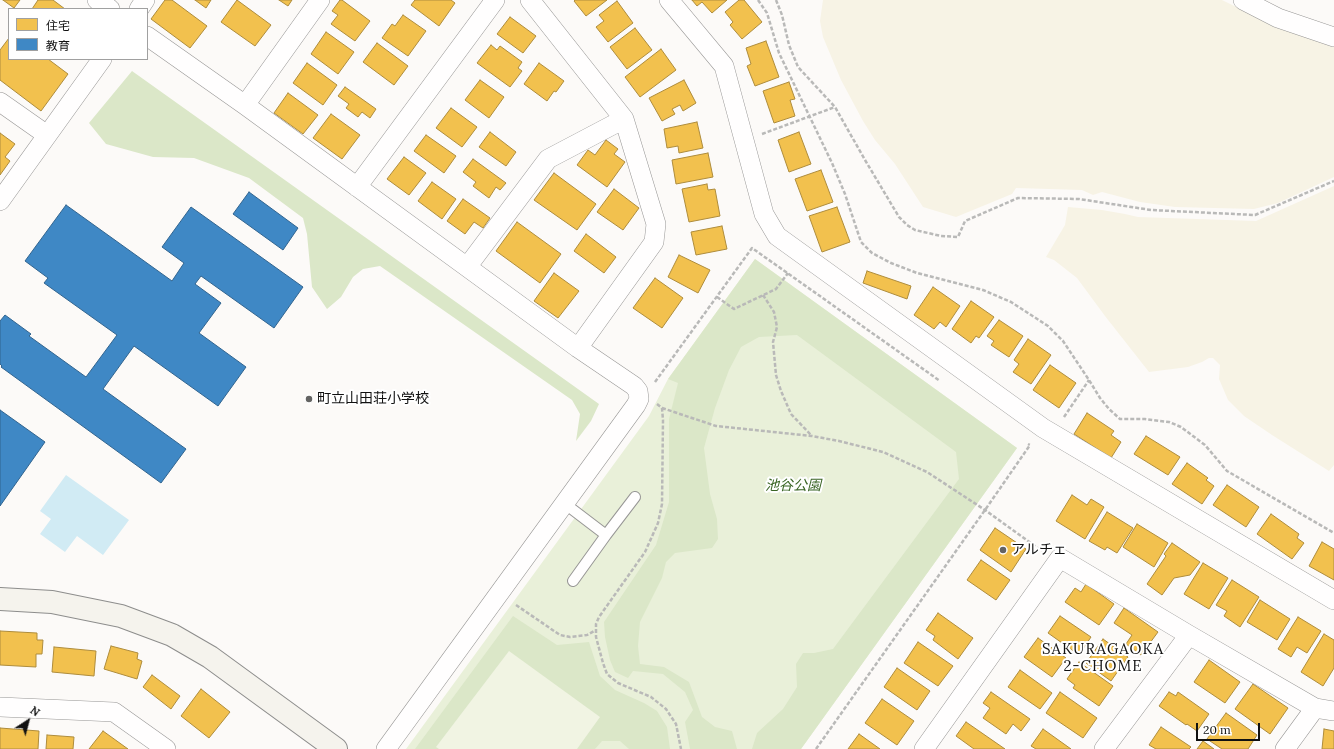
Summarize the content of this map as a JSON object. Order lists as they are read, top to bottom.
{
  "districts": ["SAKURAGAOKA 2-CHOME"],
  "parks": ["池谷公園"],
  "places": ["町立山田荘小学校", "アルチェ"],
  "legend": ["住宅", "教育"],
  "scale_bar": "20 m",
  "north": "top right"
}
